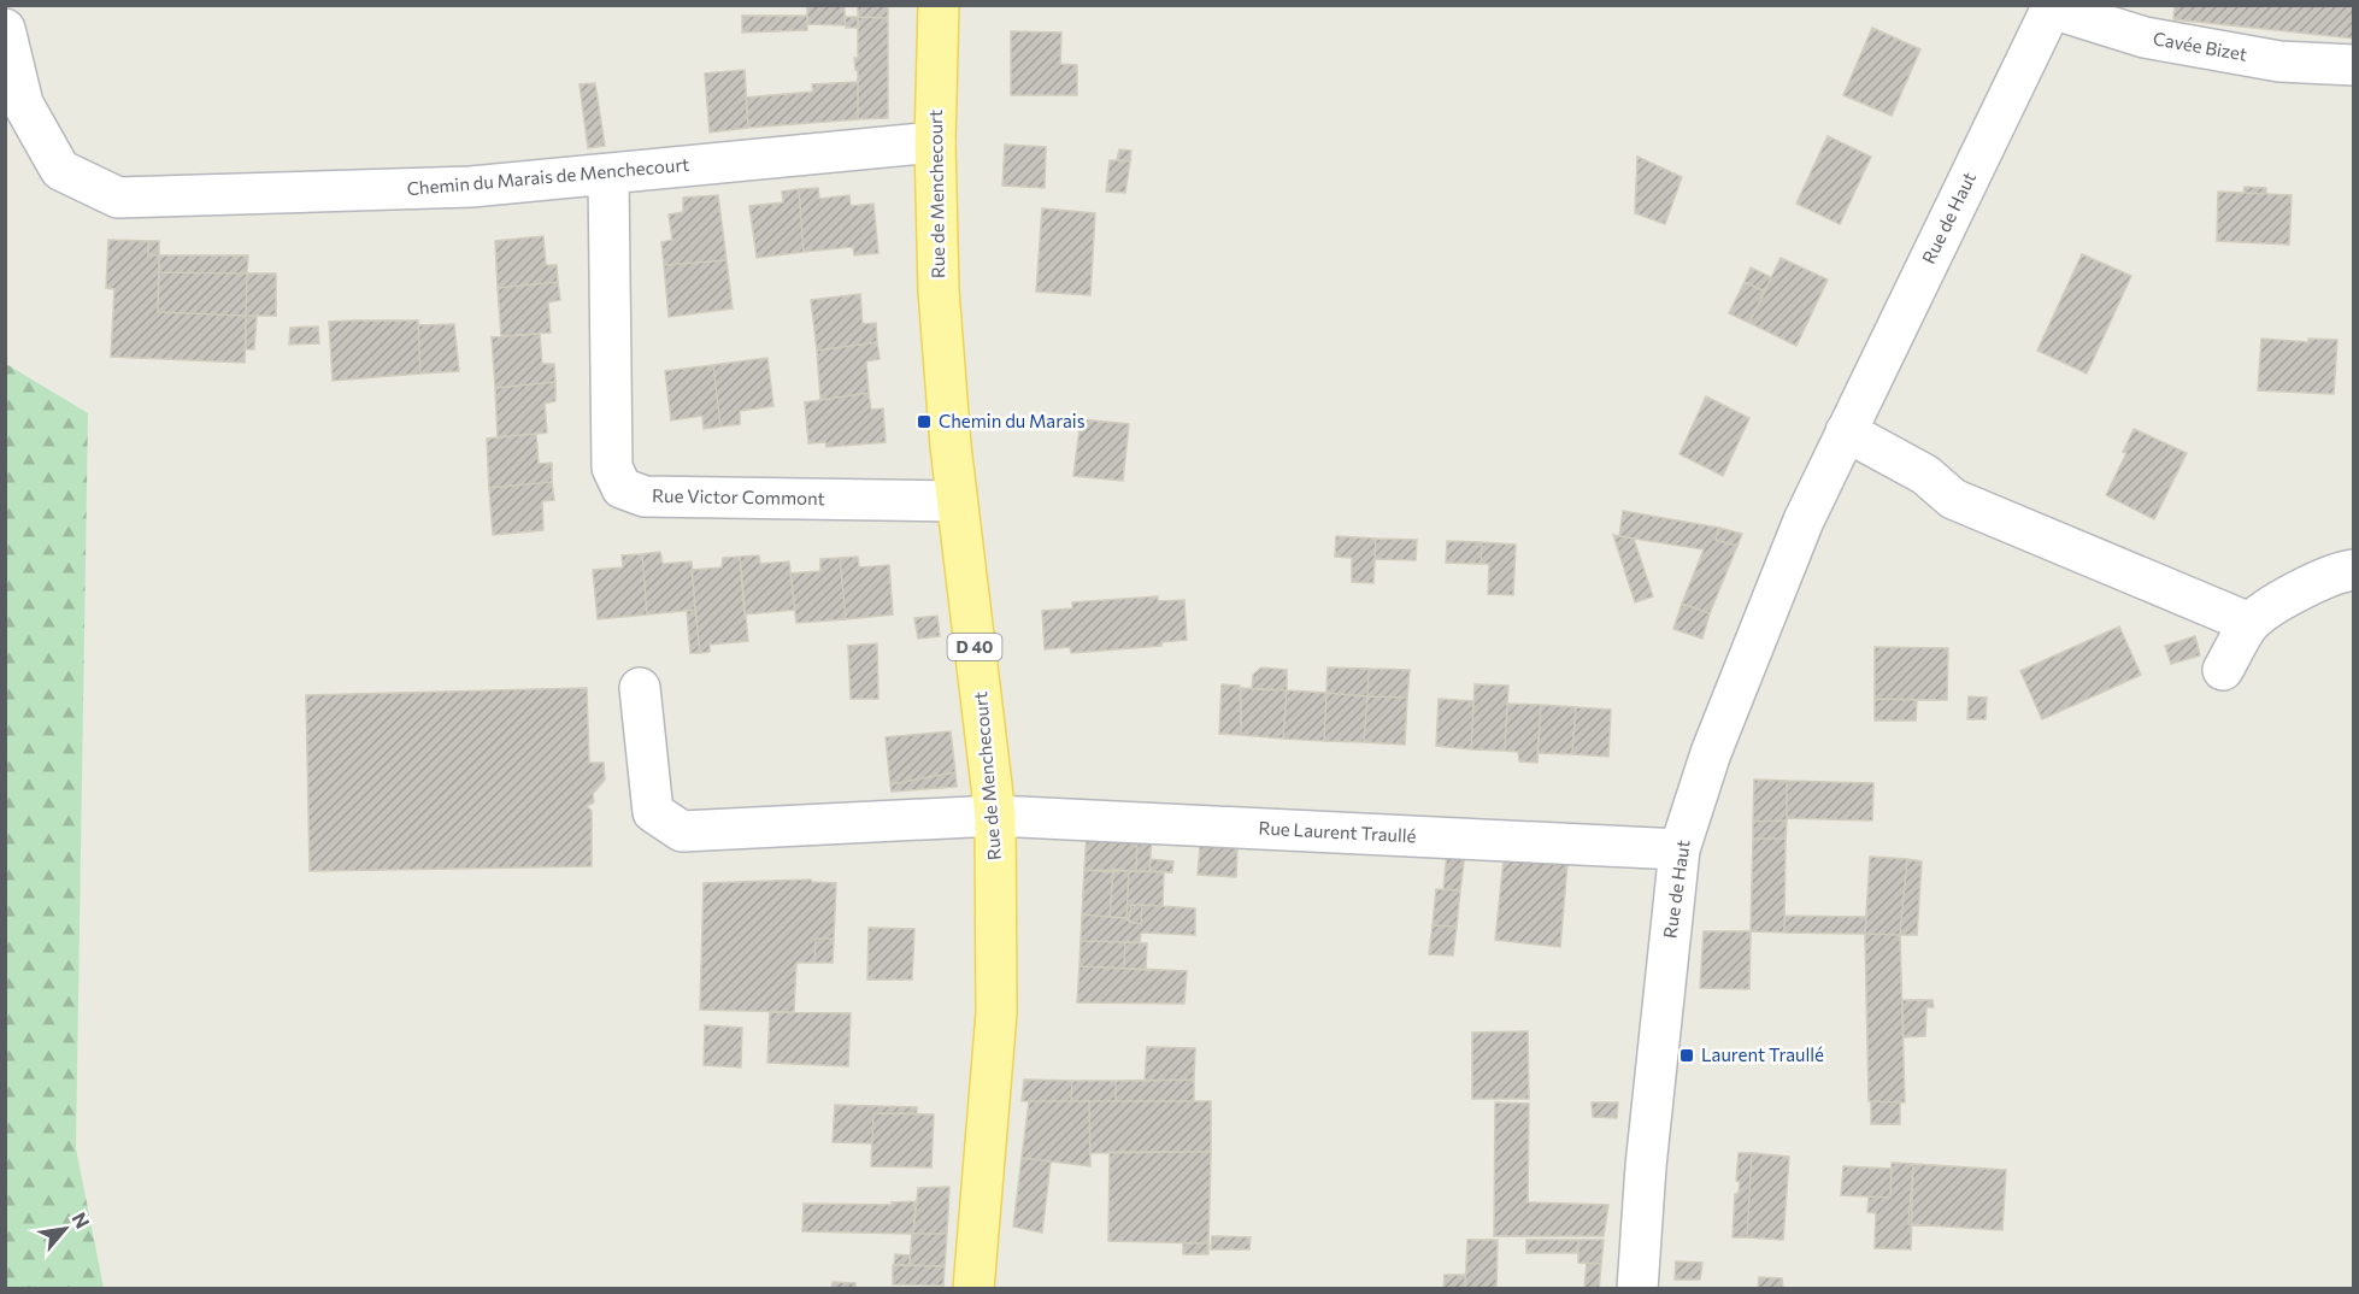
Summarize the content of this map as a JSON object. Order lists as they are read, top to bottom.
{
  "streets": {
    "main road": ["Rue de Menchecourt", "D 40"],
    "street": [
      "Cavée Bizet",
      "Chemin du Marais de Menchecourt",
      "Rue de Haut",
      "Rue Victor Commont",
      "Rue Laurent Traullé"
    ]
  },
  "crossings": [
    ["Cavée Bizet", "Rue de Haut"],
    ["Chemin du Marais de Menchecourt", "Rue de Menchecourt"],
    ["Chemin du Marais de Menchecourt", "Rue Victor Commont"],
    ["Rue de Menchecourt", "Rue Victor Commont"],
    ["Rue de Menchecourt", "Rue Laurent Traullé"],
    ["Rue de Haut", "Rue Laurent Traullé"]
  ],
  "places": {
    "transit": ["Chemin du Marais", "Laurent Traullé"]
  },
  "north": "top right"
}
